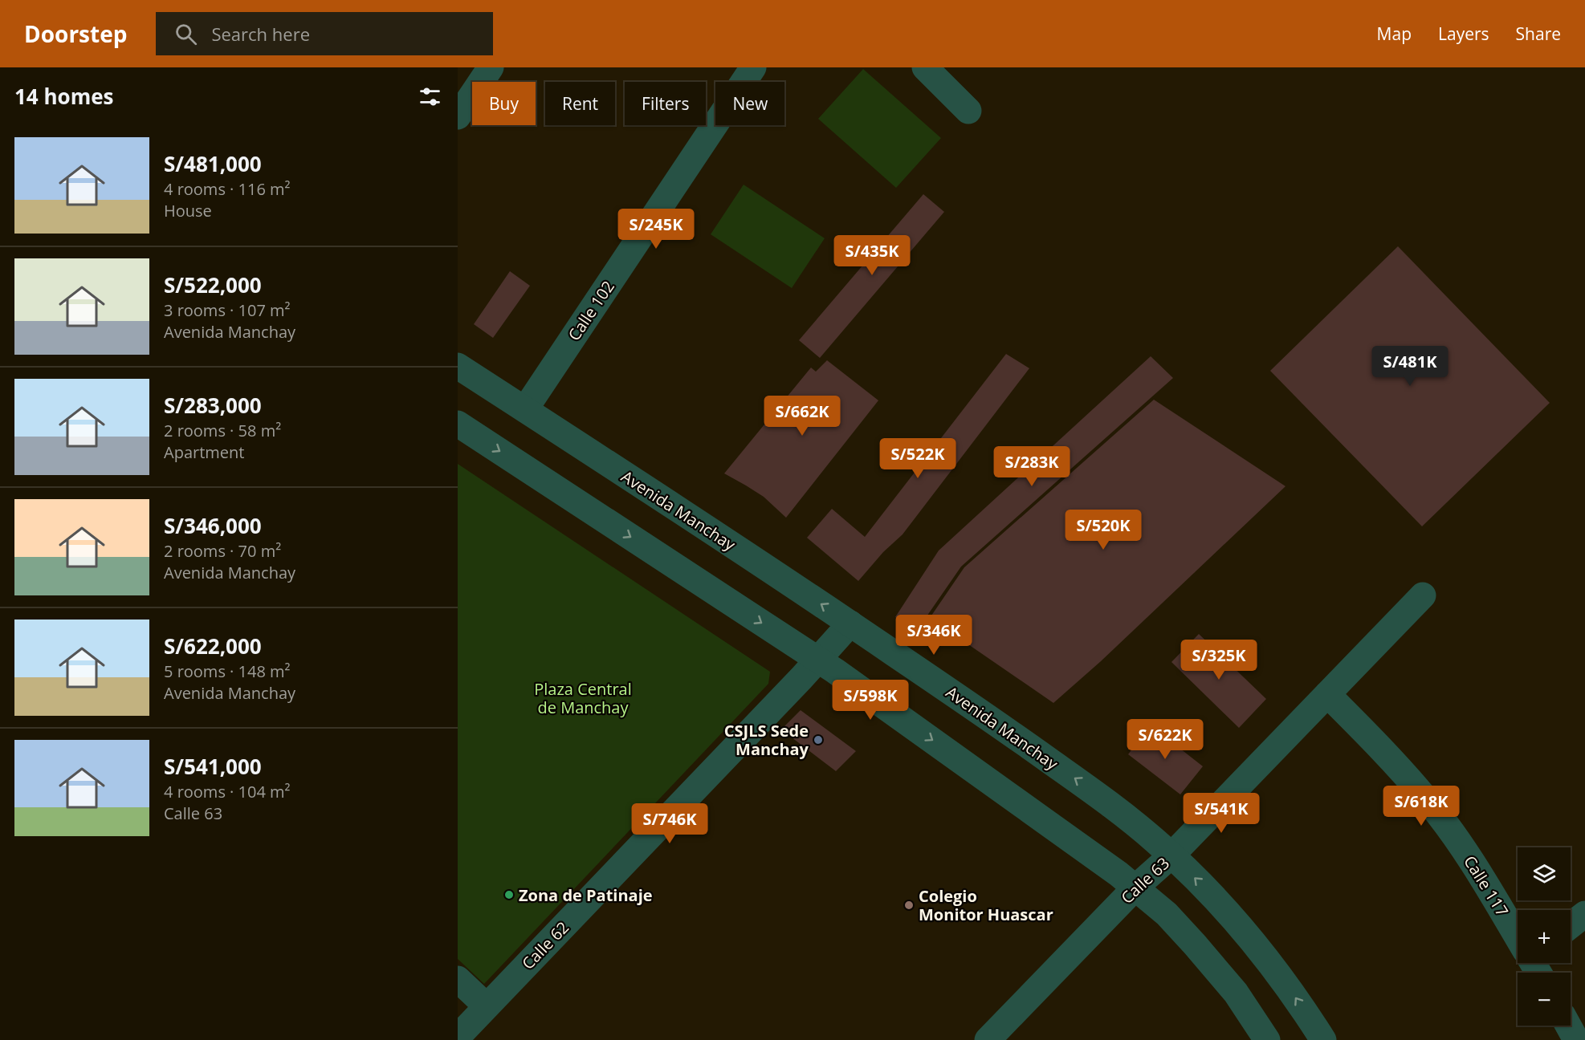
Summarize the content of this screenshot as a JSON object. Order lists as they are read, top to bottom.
{
  "streets": {
    "street": [
      "Calle 102",
      "Avenida Manchay",
      "Calle 63",
      "Calle 117",
      "Calle 62"
    ]
  },
  "crossings": [
    ["Calle 102", "Avenida Manchay"],
    ["Avenida Manchay", "Calle 63"],
    ["Avenida Manchay", "Calle 62"],
    ["Calle 63", "Calle 117"]
  ],
  "parks": ["Plaza Central de Manchay"],
  "places": ["CSJLS Sede Manchay", "Zona de Patinaje", "Colegio Monitor Huascar"],
  "page": {
    "header": "Doorstep",
    "search": "Search here",
    "nav": ["Map", "Layers", "Share"],
    "heading": "14 homes",
    "chip": [
      "Buy",
      "Rent",
      "Filters",
      "New"
    ],
    "list": [
      {
        "name": "S/481,000",
        "note": "4 rooms · 116 m² · House"
      },
      {
        "name": "S/522,000",
        "note": "3 rooms · 107 m² · Avenida Manchay"
      },
      {
        "name": "S/283,000",
        "note": "2 rooms · 58 m² · Apartment"
      },
      {
        "name": "S/346,000",
        "note": "2 rooms · 70 m² · Avenida Manchay"
      },
      {
        "name": "S/622,000",
        "note": "5 rooms · 148 m² · Avenida Manchay"
      },
      {
        "name": "S/541,000",
        "note": "4 rooms · 104 m² · Calle 63"
      }
    ],
    "price": [
      "S/245K",
      "S/435K",
      "S/481K",
      "S/662K",
      "S/522K",
      "S/283K",
      "S/520K",
      "S/346K",
      "S/325K",
      "S/598K",
      "S/622K",
      "S/618K",
      "S/541K",
      "S/746K"
    ],
    "map_buttons": ["+", "−"]
  }
}
